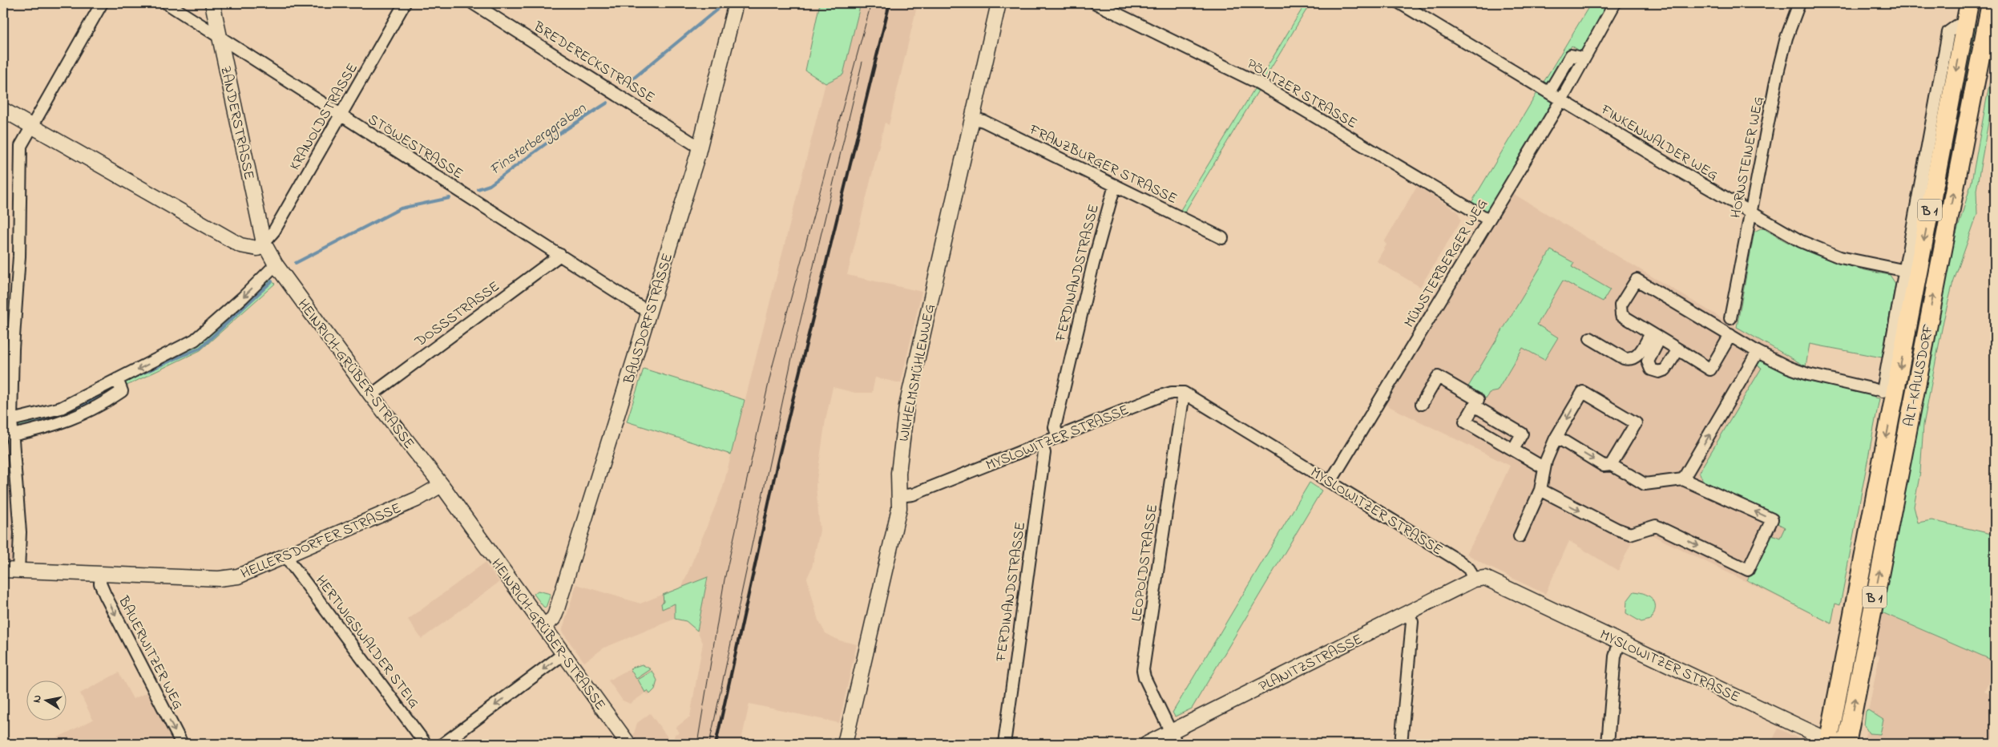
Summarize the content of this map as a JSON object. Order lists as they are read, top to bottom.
{
  "streets": {
    "main road": ["B 1", "ALT-KAULSDORF"],
    "street": [
      "BREDERECKSTRASSE",
      "PÖLITZER STRASSE",
      "KRANOLDSTRASSE",
      "ZANDERSTRASSE",
      "FINKENWALDER WEG",
      "STÖWESTRASSE",
      "HORNSTEINER WEG",
      "FRANZBURGER STRASSE",
      "MÜNSTERBERGER WEG",
      "FERDINANDSTRASSE",
      "DOSSSTRASSE",
      "BAUSDORFSTRASSE",
      "WILHELMSMÜHLENWEG",
      "HEINRICH-GRÜBER-STRASSE",
      "MYSLOWITZER STRASSE",
      "HELLERSDORFER STRASSE",
      "LEOPOLDSTRASSE",
      "HERTWIGSWALDER STEIG",
      "BAUERWITZER WEG",
      "PLANITZSTRASSE"
    ]
  },
  "crossings": [
    ["BREDERECKSTRASSE", "BAUSDORFSTRASSE"],
    ["PÖLITZER STRASSE", "MÜNSTERBERGER WEG"],
    ["KRANOLDSTRASSE", "ZANDERSTRASSE"],
    ["KRANOLDSTRASSE", "STÖWESTRASSE"],
    ["KRANOLDSTRASSE", "HEINRICH-GRÜBER-STRASSE"],
    ["ZANDERSTRASSE", "STÖWESTRASSE"],
    ["ZANDERSTRASSE", "HEINRICH-GRÜBER-STRASSE"],
    ["FINKENWALDER WEG", "HORNSTEINER WEG"],
    ["FINKENWALDER WEG", "MÜNSTERBERGER WEG"],
    ["FINKENWALDER WEG", "ALT-KAULSDORF"],
    ["STÖWESTRASSE", "DOSSSTRASSE"],
    ["STÖWESTRASSE", "BAUSDORFSTRASSE"],
    ["FRANZBURGER STRASSE", "FERDINANDSTRASSE"],
    ["FRANZBURGER STRASSE", "WILHELMSMÜHLENWEG"],
    ["MÜNSTERBERGER WEG", "MYSLOWITZER STRASSE"],
    ["FERDINANDSTRASSE", "MYSLOWITZER STRASSE"],
    ["DOSSSTRASSE", "HEINRICH-GRÜBER-STRASSE"],
    ["BAUSDORFSTRASSE", "HEINRICH-GRÜBER-STRASSE"],
    ["WILHELMSMÜHLENWEG", "MYSLOWITZER STRASSE"],
    ["HEINRICH-GRÜBER-STRASSE", "HELLERSDORFER STRASSE"],
    ["ALT-KAULSDORF", "MYSLOWITZER STRASSE"],
    ["MYSLOWITZER STRASSE", "LEOPOLDSTRASSE"],
    ["MYSLOWITZER STRASSE", "PLANITZSTRASSE"],
    ["HELLERSDORFER STRASSE", "HERTWIGSWALDER STEIG"],
    ["HELLERSDORFER STRASSE", "BAUERWITZER WEG"],
    ["LEOPOLDSTRASSE", "PLANITZSTRASSE"]
  ],
  "one_way": ["BAUERWITZER WEG"],
  "water": ["Finsterberggraben"],
  "north": "left"
}
